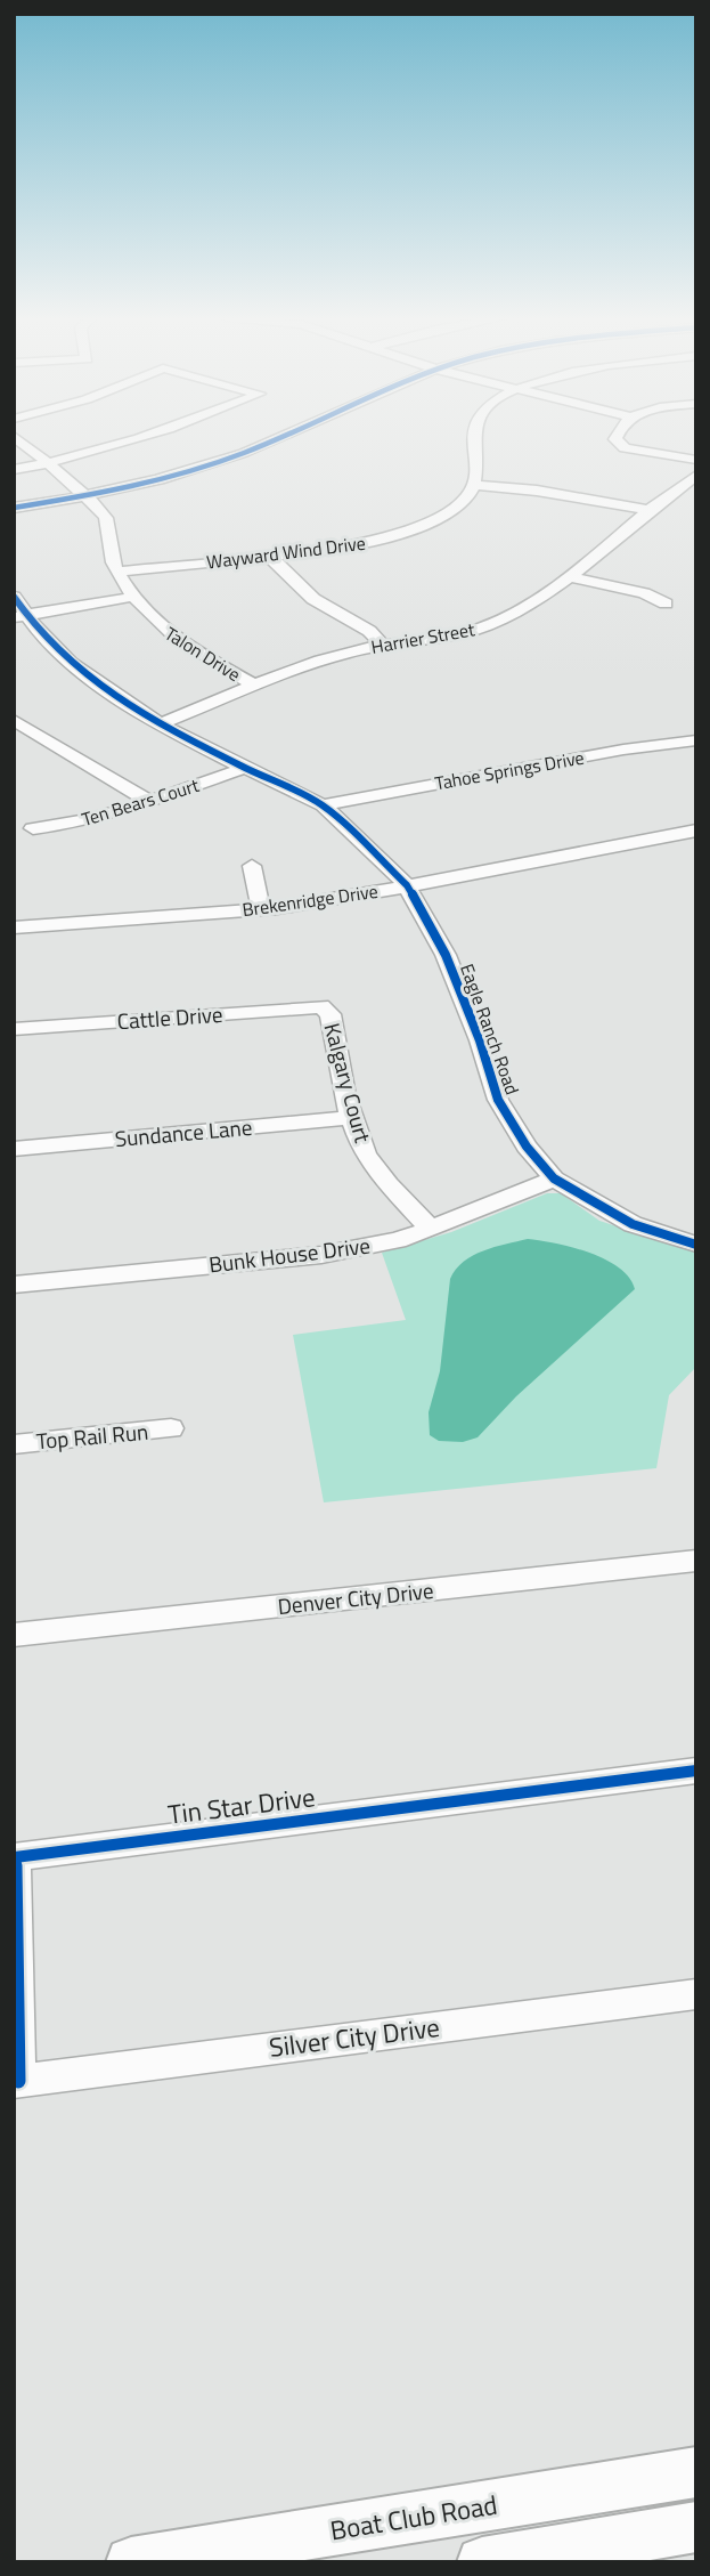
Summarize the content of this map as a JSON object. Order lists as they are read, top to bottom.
{
  "streets": {
    "main road": ["Boat Club Road"],
    "street": [
      "Wayward Wind Drive",
      "Harrier Street",
      "Talon Drive",
      "Tahoe Springs Drive",
      "Ten Bears Court",
      "Brekenridge Drive",
      "Cattle Drive",
      "Eagle Ranch Road",
      "Kalgary Court",
      "Sundance Lane",
      "Bunk House Drive",
      "Top Rail Run",
      "Denver City Drive",
      "Tin Star Drive",
      "Silver City Drive"
    ]
  },
  "crossings": [
    ["Wayward Wind Drive", "Talon Drive"],
    ["Harrier Street", "Talon Drive"],
    ["Harrier Street", "Eagle Ranch Road"],
    ["Tahoe Springs Drive", "Eagle Ranch Road"],
    ["Ten Bears Court", "Eagle Ranch Road"],
    ["Brekenridge Drive", "Eagle Ranch Road"],
    ["Cattle Drive", "Kalgary Court"],
    ["Eagle Ranch Road", "Bunk House Drive"],
    ["Kalgary Court", "Sundance Lane"],
    ["Kalgary Court", "Bunk House Drive"],
    ["Tin Star Drive", "Silver City Drive"]
  ]
}
